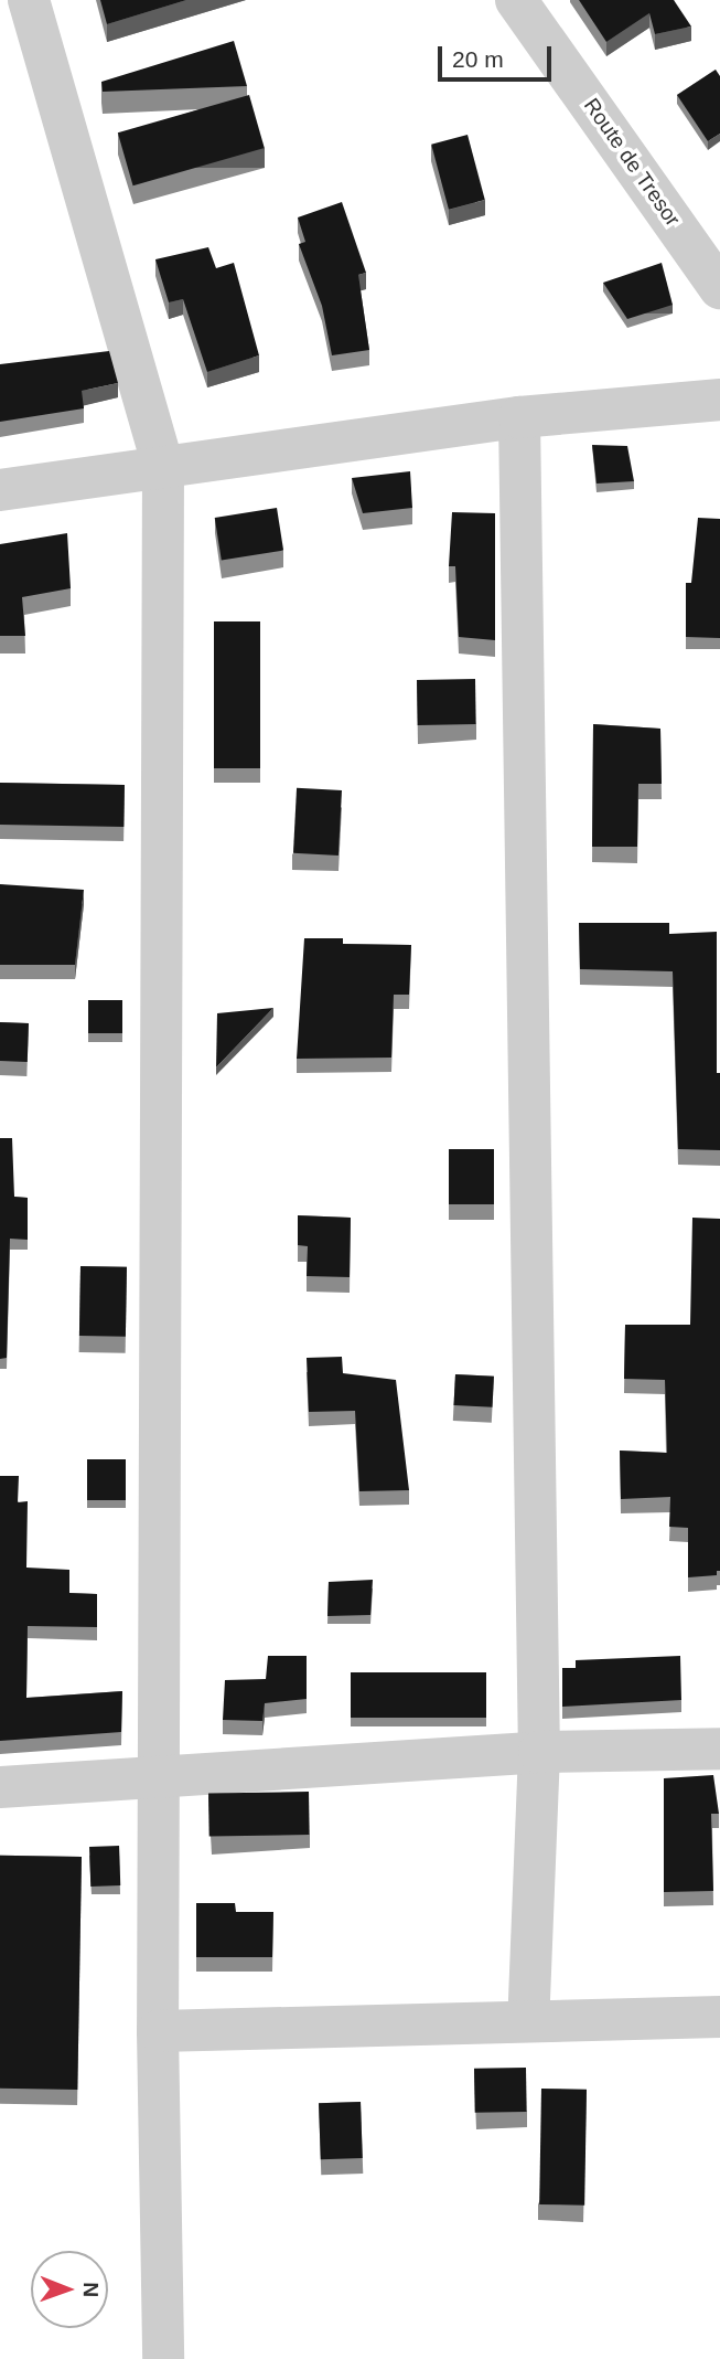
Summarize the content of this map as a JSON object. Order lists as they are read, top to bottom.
{
  "streets": {
    "street": ["Route de Tresor"]
  },
  "scale_bar": "20 m",
  "north": "right"
}
